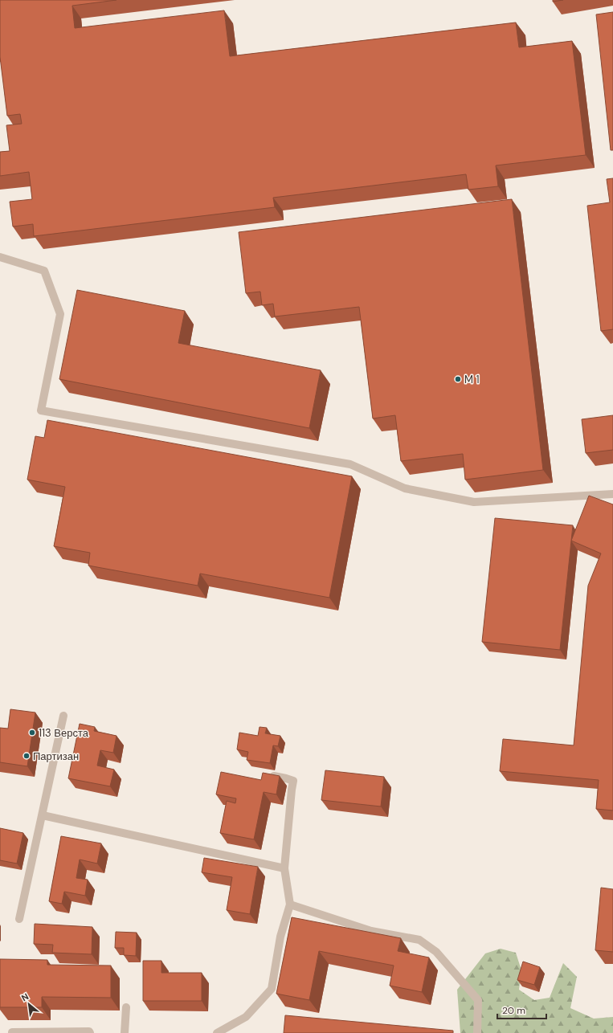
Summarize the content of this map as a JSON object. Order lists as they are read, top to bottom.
{
  "places": ["M 1", "113 Верста", "Партизан"],
  "scale_bar": "20 m",
  "north": "top left"
}
